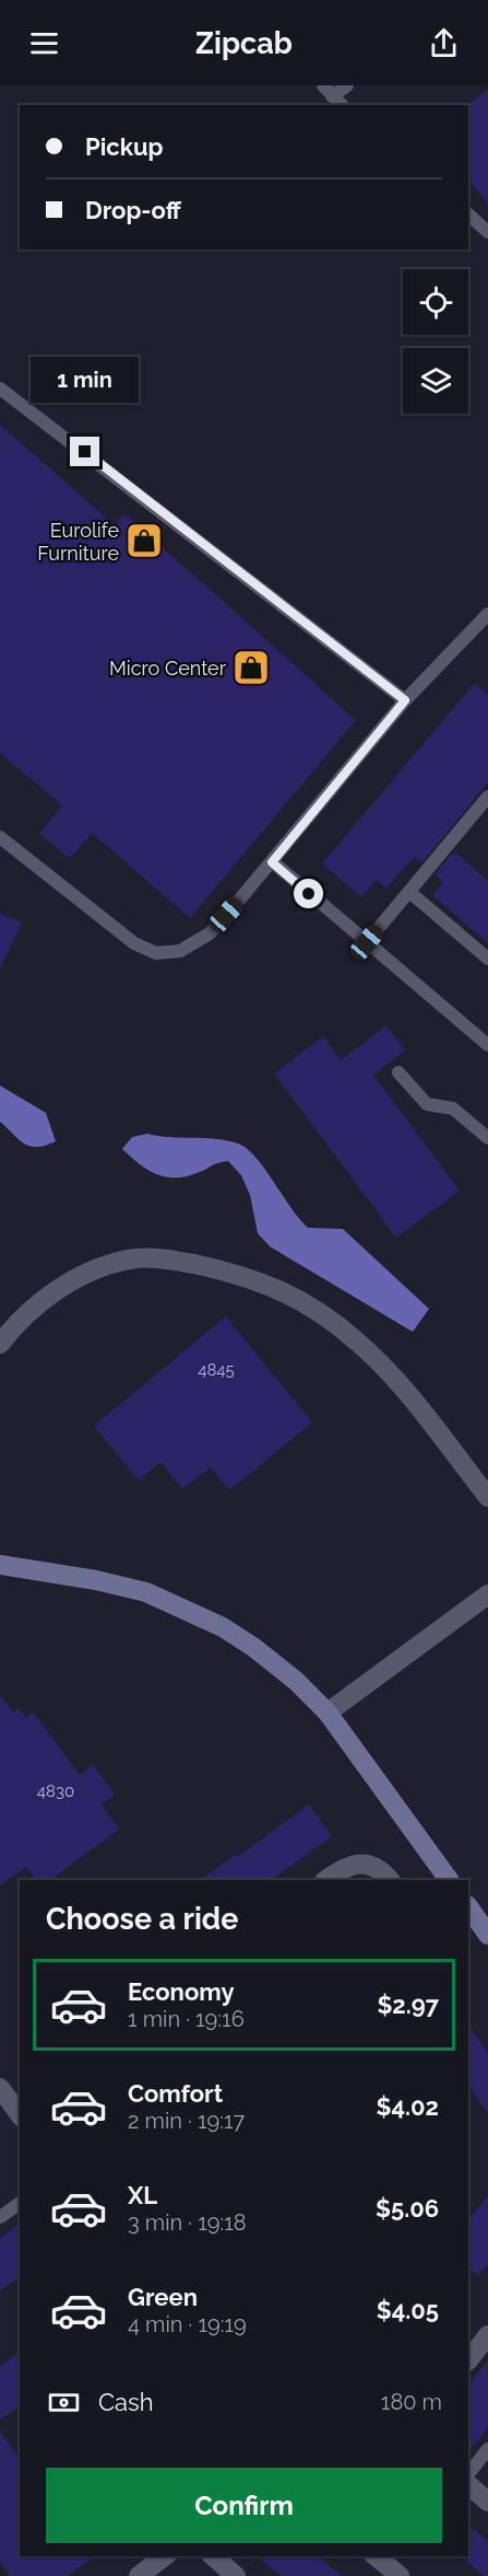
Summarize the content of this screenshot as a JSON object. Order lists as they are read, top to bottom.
{
  "places": {
    "shop": ["Eurolife Furniture", "Micro Center"]
  },
  "house_numbers": ["4845", "4830"],
  "page": {
    "header": "Zipcab",
    "banner": ["Pickup", "Drop-off"],
    "bubble": "1 min",
    "heading": "Choose a ride",
    "list": [
      {
        "name": "Economy",
        "note": "1 min · 19:16",
        "value": "$2.97"
      },
      {
        "name": "Comfort",
        "note": "2 min · 19:17",
        "value": "$4.02"
      },
      {
        "name": "XL",
        "note": "3 min · 19:18",
        "value": "$5.06"
      },
      {
        "name": "Green",
        "note": "4 min · 19:19",
        "value": "$4.05"
      }
    ],
    "pay": ["Cash", "180 m"],
    "buttons": "Confirm"
  }
}
